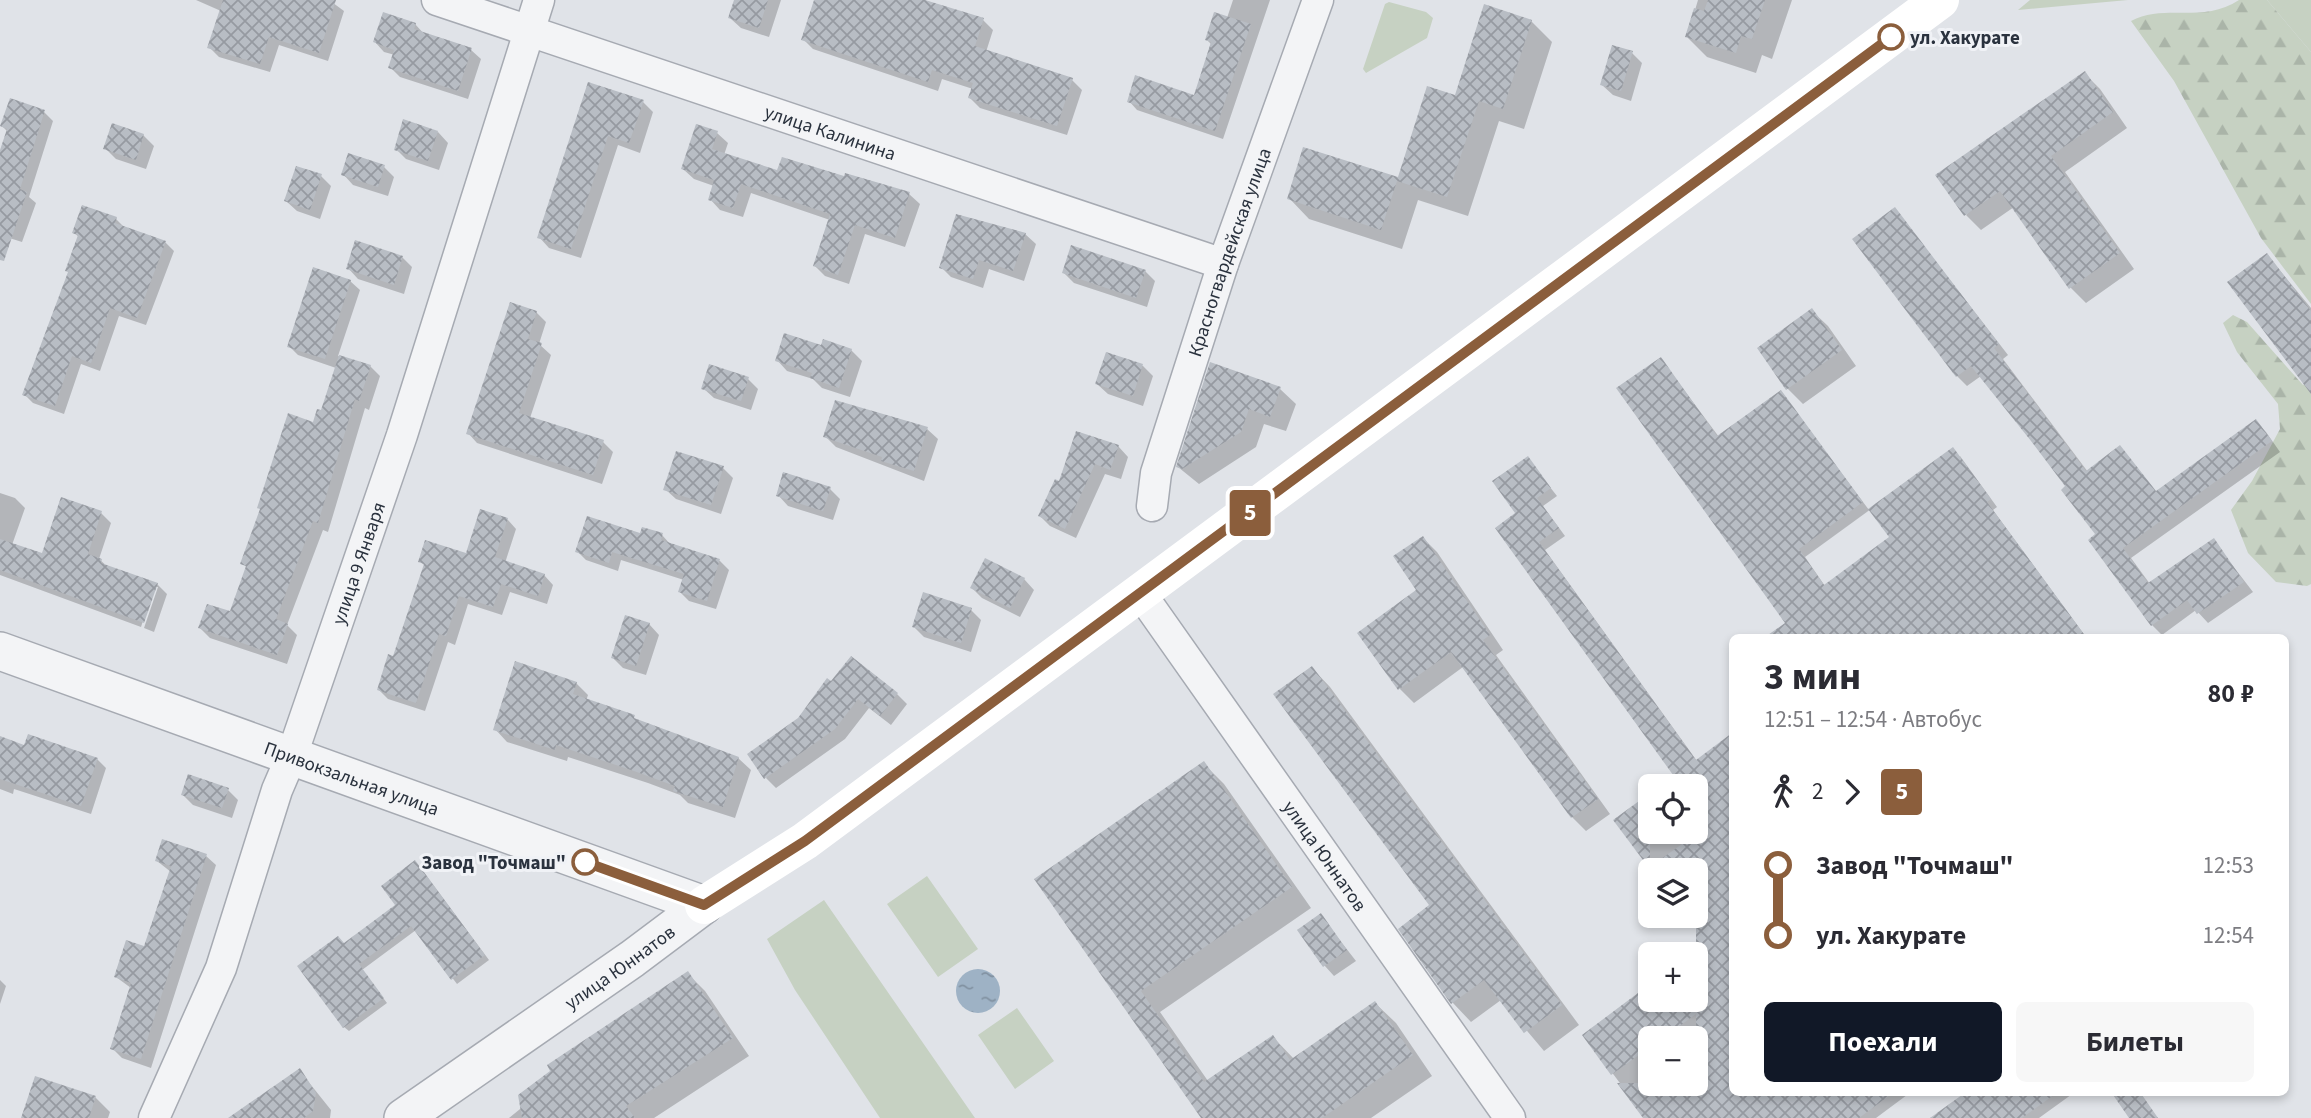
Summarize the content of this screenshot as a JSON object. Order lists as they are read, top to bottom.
{
  "streets": {
    "main road": ["улица Юннатов"],
    "street": [
      "улица Калинина",
      "Красногвардейская улица",
      "улица 9 Января",
      "Привокзальная улица"
    ]
  },
  "crossings": [
    ["улица Калинина", "Красногвардейская улица"],
    ["улица Калинина", "улица 9 Января"],
    ["улица 9 Января", "Привокзальная улица"],
    ["Привокзальная улица", "улица Юннатов"]
  ],
  "places": ["ул. Хакурате", "Завод \"Точмаш\""],
  "lines": ["bus line 5"],
  "page": {
    "on_map": "5",
    "heading": ["3 мин", "12:51 – 12:54 · Автобус", "80 ₽"],
    "legs": ["2", "5"],
    "map_buttons": ["+", "−"],
    "list": [
      {
        "name": "Завод \"Точмаш\"",
        "value": "12:53"
      },
      {
        "name": "ул. Хакурате",
        "value": "12:54"
      }
    ],
    "buttons": ["Поехали", "Билеты"]
  }
}
